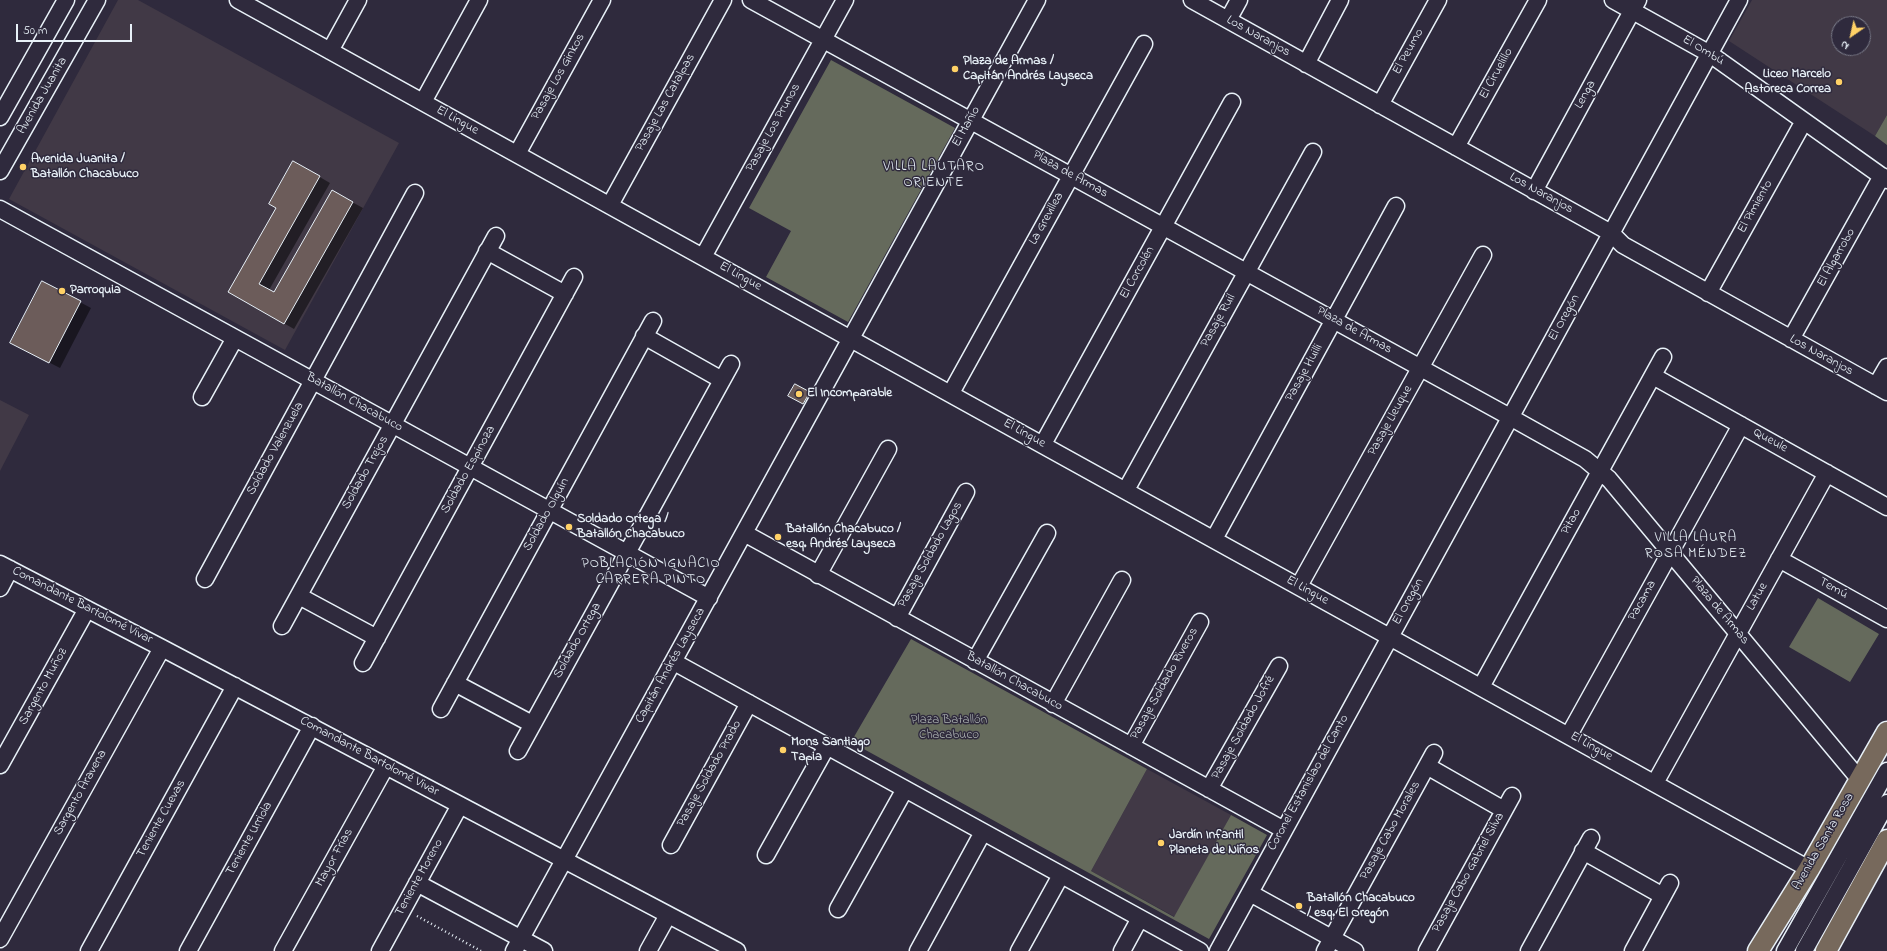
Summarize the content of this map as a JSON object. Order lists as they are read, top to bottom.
{
  "streets": {
    "main road": ["Avenida Santa Rosa"],
    "street": [
      "Los Naranjos",
      "El Ombú",
      "El Peumo",
      "El Ciruelillo",
      "Pasaje Los Ginkos",
      "Lenga",
      "Avenida Juanita",
      "Pasaje Las Catalpas",
      "El Lingue",
      "El Mañío",
      "Pasaje Los Prunos",
      "Plaza de Armas",
      "El Pimiento",
      "La Grevillea",
      "El Algarrobo",
      "El Corcolén",
      "El Oregón",
      "Pasaje Ruil",
      "Pasaje Huilli",
      "Batallón Chacabuco",
      "Pasaje Lleuque",
      "Queule",
      "Soldado Valenzuela",
      "Soldado Espinoza",
      "Soldado Trejos",
      "Soldado Olguín",
      "Pitao",
      "Pasaje Soldado Lagos",
      "Temú",
      "Latue",
      "Pacama",
      "Comandante Bartolomé Vivar",
      "Soldado Ortega",
      "Capitán Andrés Layseca",
      "Pasaje Soldado Riveros",
      "Sargento Muñoz",
      "Pasaje Soldado Jofré",
      "Pasaje Soldado Prado",
      "Coronel Estanislao del Canto",
      "Sargento Aravena",
      "Teniente Cuevas",
      "Pasaje Cabo Morales",
      "Teniente Urriola",
      "Mayor Frías",
      "Pasaje Cabo Gabriel Silva",
      "Teniente Moreno"
    ]
  },
  "crossings": [
    ["Los Naranjos", "El Peumo"],
    ["Los Naranjos", "El Ciruelillo"],
    ["Los Naranjos", "Lenga"],
    ["Los Naranjos", "El Pimiento"],
    ["Los Naranjos", "El Algarrobo"],
    ["Los Naranjos", "El Oregón"],
    ["El Ombú", "Lenga"],
    ["El Ombú", "El Pimiento"],
    ["El Ombú", "El Algarrobo"],
    ["El Ombú", "El Oregón"],
    ["Pasaje Los Ginkos", "El Lingue"],
    ["Pasaje Las Catalpas", "El Lingue"],
    ["El Lingue", "El Mañío"],
    ["El Lingue", "Pasaje Los Prunos"],
    ["El Lingue", "La Grevillea"],
    ["El Lingue", "El Corcolén"],
    ["El Lingue", "El Oregón"],
    ["El Lingue", "Pasaje Ruil"],
    ["El Lingue", "Pasaje Huilli"],
    ["El Lingue", "Pasaje Lleuque"],
    ["El Lingue", "Pitao"],
    ["El Lingue", "Latue"],
    ["El Lingue", "Pacama"],
    ["El Lingue", "Capitán Andrés Layseca"],
    ["El Lingue", "Coronel Estanislao del Canto"],
    ["El Lingue", "Avenida Santa Rosa"],
    ["El Mañío", "Plaza de Armas"],
    ["El Mañío", "Capitán Andrés Layseca"],
    ["Pasaje Los Prunos", "Plaza de Armas"],
    ["Plaza de Armas", "La Grevillea"],
    ["Plaza de Armas", "El Corcolén"],
    ["Plaza de Armas", "El Oregón"],
    ["Plaza de Armas", "Pasaje Ruil"],
    ["Plaza de Armas", "Pasaje Huilli"],
    ["Plaza de Armas", "Pasaje Lleuque"],
    ["Plaza de Armas", "Pitao"],
    ["Plaza de Armas", "Latue"],
    ["Plaza de Armas", "Pacama"],
    ["Plaza de Armas", "Avenida Santa Rosa"],
    ["El Oregón", "Coronel Estanislao del Canto"],
    ["Batallón Chacabuco", "Soldado Valenzuela"],
    ["Batallón Chacabuco", "Soldado Espinoza"],
    ["Batallón Chacabuco", "Soldado Trejos"],
    ["Batallón Chacabuco", "Soldado Olguín"],
    ["Batallón Chacabuco", "Pasaje Soldado Lagos"],
    ["Batallón Chacabuco", "Soldado Ortega"],
    ["Batallón Chacabuco", "Capitán Andrés Layseca"],
    ["Batallón Chacabuco", "Pasaje Soldado Riveros"],
    ["Batallón Chacabuco", "Pasaje Soldado Jofré"],
    ["Batallón Chacabuco", "Coronel Estanislao del Canto"],
    ["Queule", "Pitao"],
    ["Queule", "Latue"],
    ["Queule", "Pacama"],
    ["Temú", "Latue"],
    ["Comandante Bartolomé Vivar", "Capitán Andrés Layseca"],
    ["Comandante Bartolomé Vivar", "Sargento Muñoz"],
    ["Comandante Bartolomé Vivar", "Sargento Aravena"],
    ["Comandante Bartolomé Vivar", "Teniente Cuevas"],
    ["Comandante Bartolomé Vivar", "Teniente Urriola"],
    ["Comandante Bartolomé Vivar", "Mayor Frías"],
    ["Comandante Bartolomé Vivar", "Teniente Moreno"],
    ["Pasaje Cabo Morales", "Pasaje Cabo Gabriel Silva"]
  ],
  "districts": ["VILLA LAUTARO ORIENTE", "VILLA LAURA ROSA MÉNDEZ", "POBLACIÓN IGNACIO CARRERA PINTO"],
  "parks": ["Plaza Batallón Chacabuco"],
  "places": [
    "Plaza de Armas / Capitán Andrés Layseca",
    "Liceo Marcelo Astoreca Correa",
    "Avenida Juanita / Batallón Chacabuco",
    "Parroquia",
    "El Incomparable",
    "Soldado Ortega / Batallón Chacabuco",
    "Batallón Chacabuco / esq. Andrés Layseca",
    "Mons Santiago Tapia",
    "Jardín Infantil Planeta de Niños",
    "Batallón Chacabuco / esq. El Oregón"
  ],
  "scale_bar": "50 m",
  "north": "bottom left"
}
